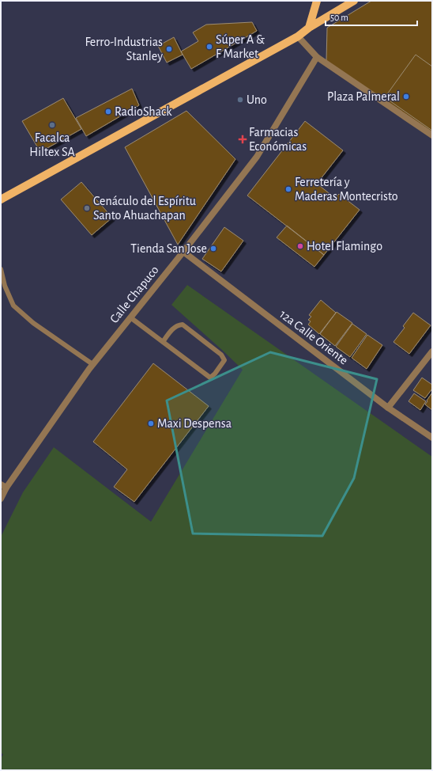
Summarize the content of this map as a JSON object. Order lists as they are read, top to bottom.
{
  "streets": {
    "street": ["Calle Chapuco", "12a Calle Oriente"]
  },
  "crossings": [
    ["Calle Chapuco", "12a Calle Oriente"]
  ],
  "places": {
    "other": [
      "Súper A & F Market",
      "Ferro-Industrias Stanley",
      "Plaza Palmeral",
      "Uno",
      "RadioShack",
      "Facalca Hiltex SA",
      "Ferretería y Maderas Montecristo",
      "Cenáculo del Espíritu Santo Ahuachapan",
      "Hotel Flamingo",
      "Tienda San Jose",
      "Maxi Despensa"
    ],
    "health": ["Farmacias Económicas"]
  },
  "scale_bar": "50 m"
}
